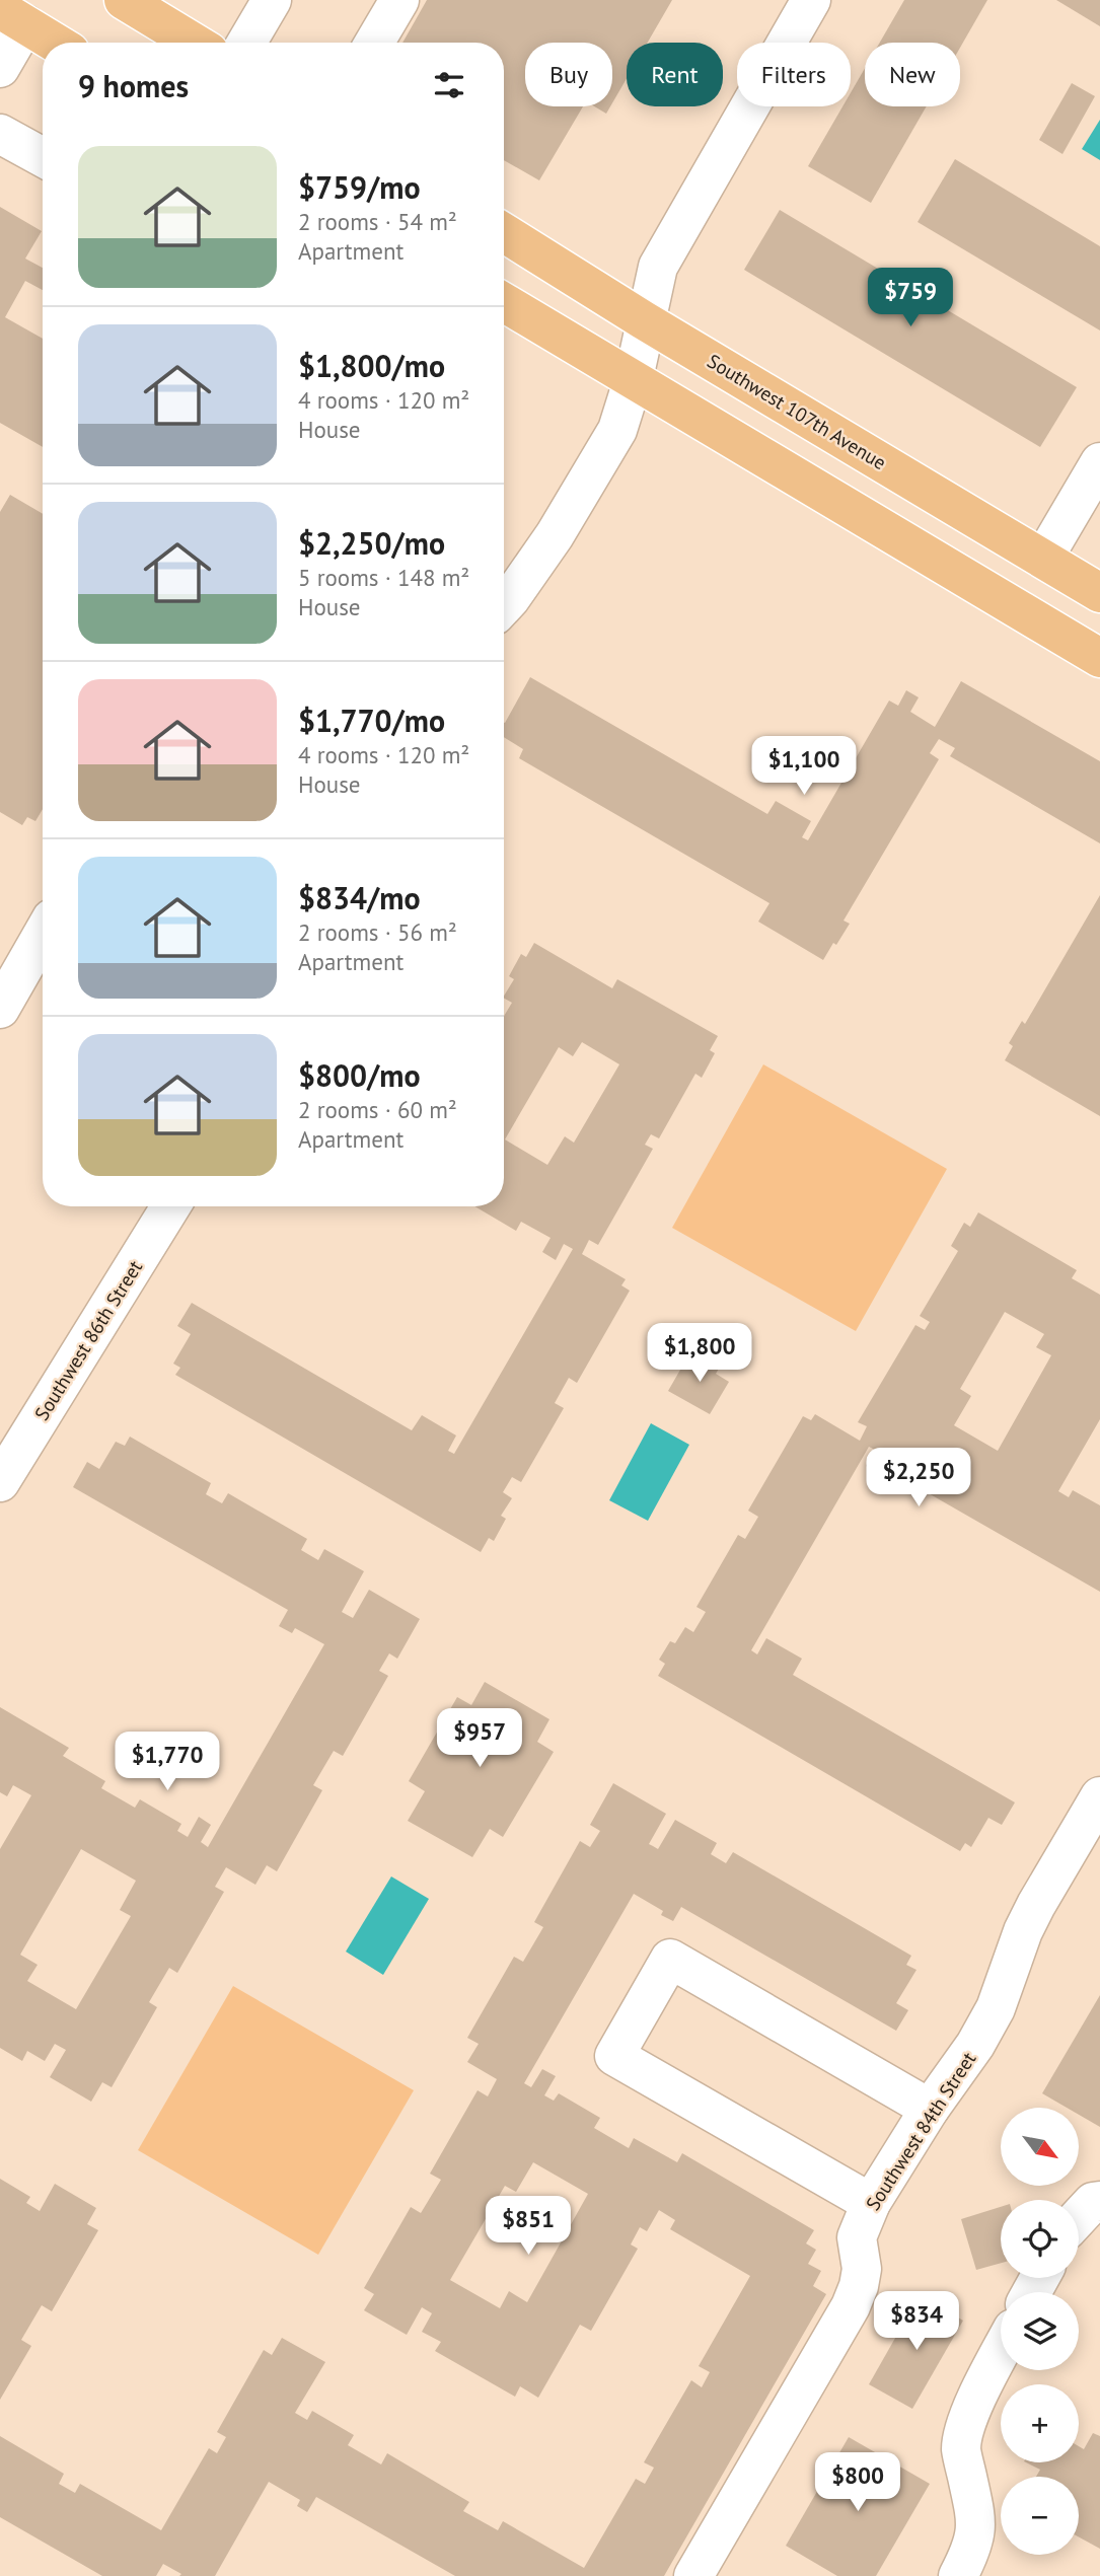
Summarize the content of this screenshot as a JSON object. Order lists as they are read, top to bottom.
{
  "streets": {
    "main road": ["Southwest 107th Avenue"],
    "street": ["Southwest 86th Street", "Southwest 84th Street"]
  },
  "north": "bottom right",
  "page": {
    "chip": [
      "Buy",
      "Rent",
      "Filters",
      "New"
    ],
    "heading": "9 homes",
    "list": [
      {
        "name": "$759/mo",
        "note": "2 rooms · 54 m² · Apartment"
      },
      {
        "name": "$1,800/mo",
        "note": "4 rooms · 120 m² · House"
      },
      {
        "name": "$2,250/mo",
        "note": "5 rooms · 148 m² · House"
      },
      {
        "name": "$1,770/mo",
        "note": "4 rooms · 120 m² · House"
      },
      {
        "name": "$834/mo",
        "note": "2 rooms · 56 m² · Apartment"
      },
      {
        "name": "$800/mo",
        "note": "2 rooms · 60 m² · Apartment"
      }
    ],
    "price": [
      "$759",
      "$1,100",
      "$1,800",
      "$2,250",
      "$957",
      "$1,770",
      "$851",
      "$834",
      "$800"
    ],
    "map_buttons": ["+", "−"]
  }
}
